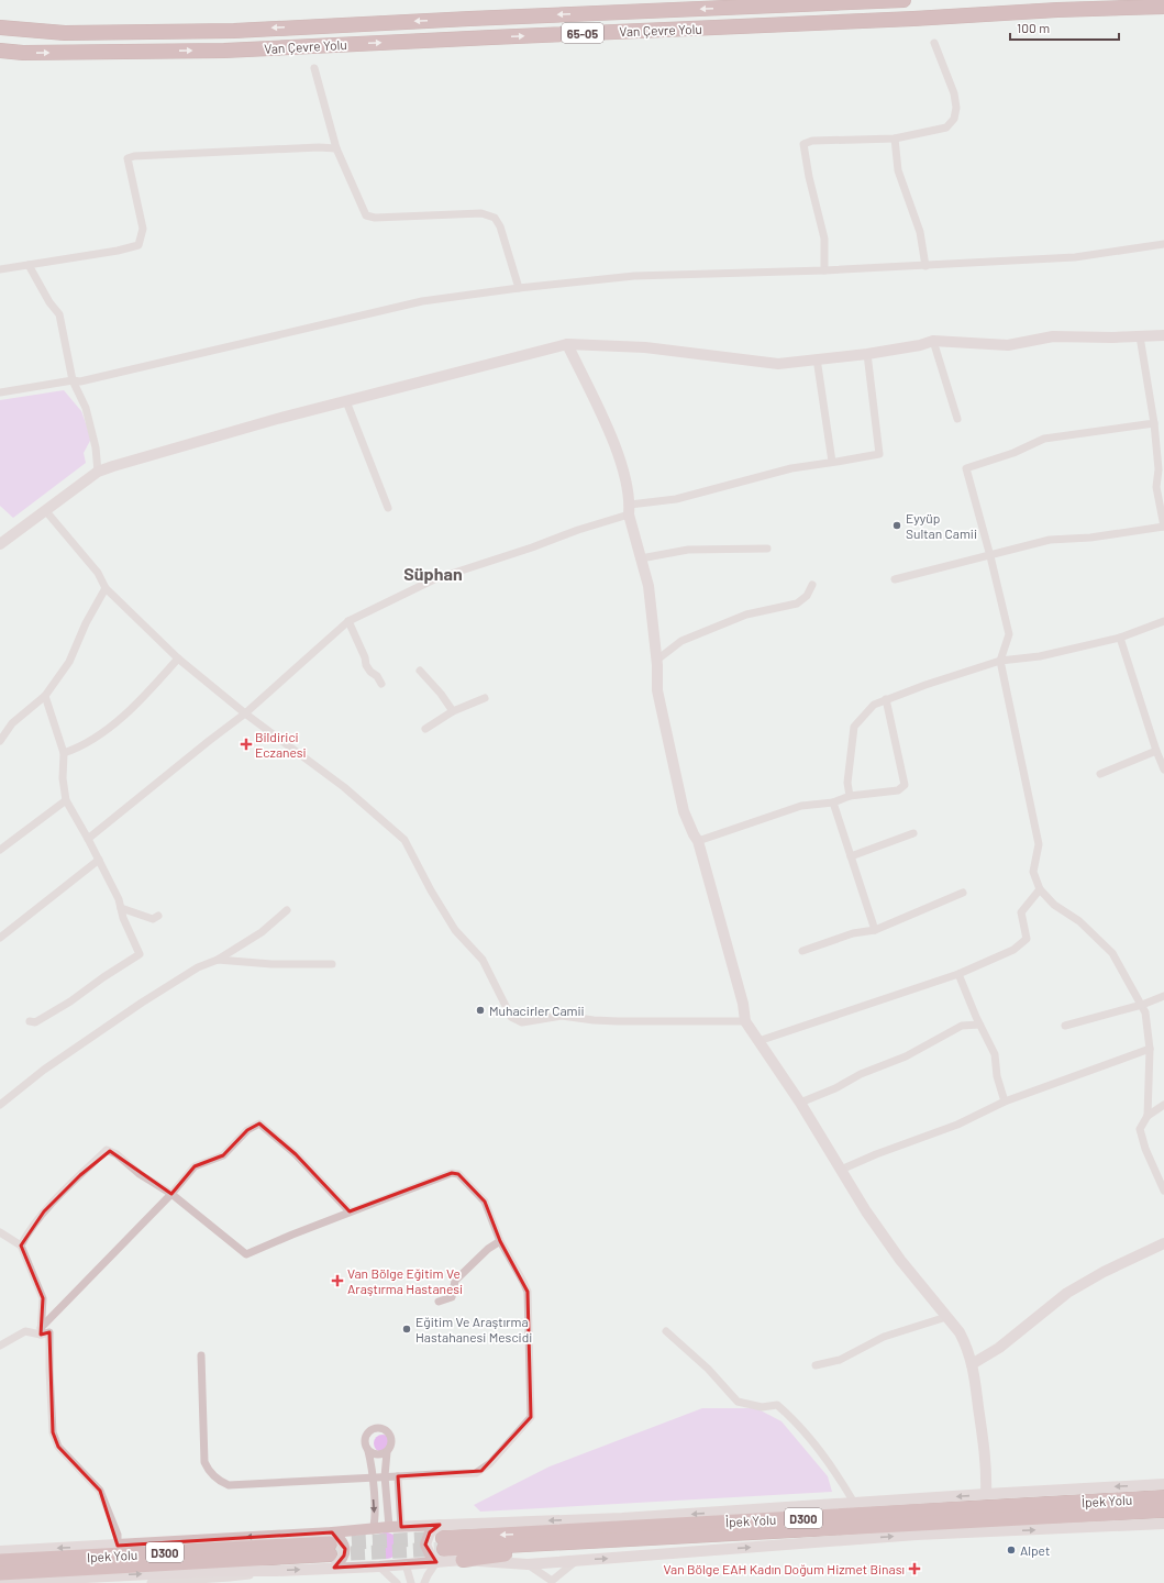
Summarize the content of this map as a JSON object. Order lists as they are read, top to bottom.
{
  "streets": {
    "highway": [
      "Van Çevre Yolu",
      "65-05",
      "İpek Yolu",
      "D300",
      "Ipek Yolu"
    ]
  },
  "districts": ["Süphan"],
  "places": {
    "other": [
      "Eyyüp Sultan Camii",
      "Muhacirler Camii",
      "Eğitim Ve Araştırma Hastahanesi Mescidi",
      "Alpet"
    ],
    "health": ["Bildirici Eczanesi", "Van Bölge Eğitim Ve Araştırma Hastanesi", "Van Bölge EAH Kadın Doğum Hizmet Binası"]
  },
  "scale_bar": "100 m"
}
